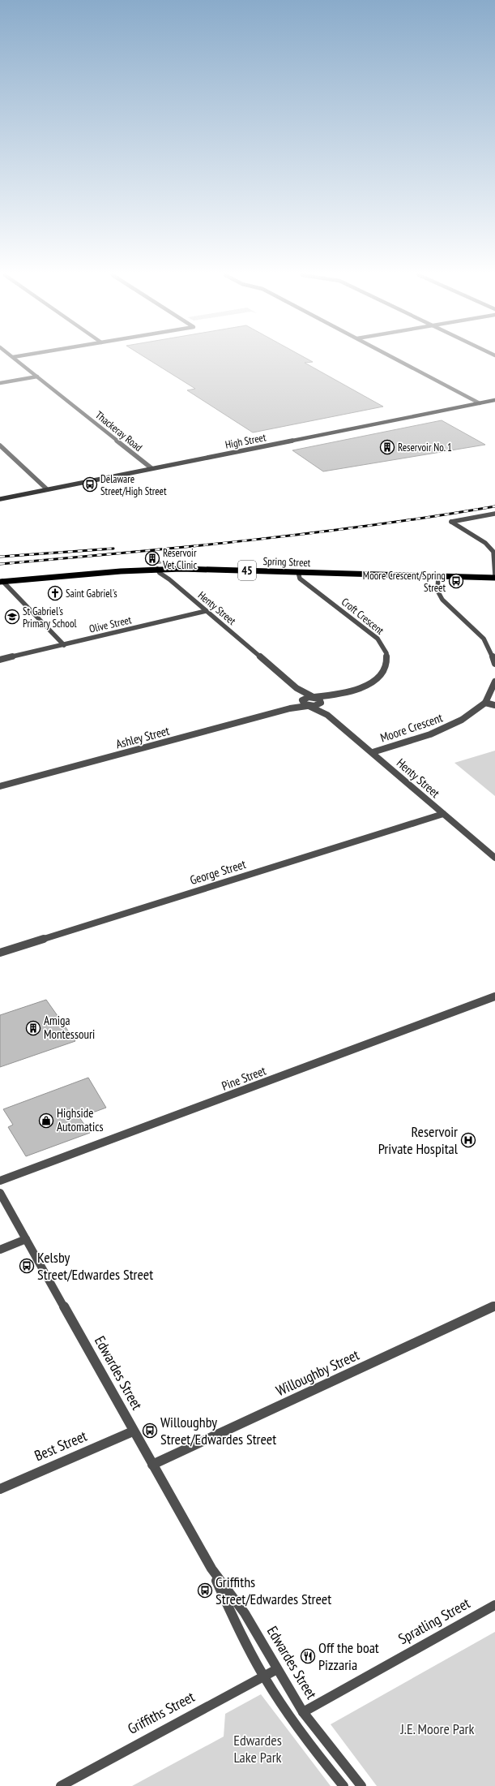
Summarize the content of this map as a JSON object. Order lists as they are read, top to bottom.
{
  "streets": {
    "main road": ["High Street", "Spring Street", "45"],
    "street": [
      "Thackeray Road",
      "Henty Street",
      "Croft Crescent",
      "Olive Street",
      "Moore Crescent",
      "Ashley Street",
      "George Street",
      "Pine Street",
      "Edwardes Street",
      "Willoughby Street",
      "Best Street",
      "Spratling Street",
      "Griffiths Street"
    ]
  },
  "crossings": [
    ["Thackeray Road", "High Street"],
    ["Spring Street", "Henty Street"],
    ["Spring Street", "Croft Crescent"],
    ["Henty Street", "Croft Crescent"],
    ["Henty Street", "Olive Street"],
    ["Henty Street", "Moore Crescent"],
    ["Henty Street", "Ashley Street"],
    ["Henty Street", "George Street"],
    ["Croft Crescent", "Ashley Street"],
    ["Edwardes Street", "Willoughby Street"],
    ["Edwardes Street", "Best Street"],
    ["Edwardes Street", "Spratling Street"],
    ["Edwardes Street", "Griffiths Street"]
  ],
  "parks": ["J.E. Moore Park", "Edwardes Lake Park"],
  "places": {
    "building": ["Reservoir No. 1", "Reservoir Vet Clinic", "Amiga Montessouri"],
    "bus stop": [
      "Delaware Street/High Street",
      "Moore Crescent/Spring Street",
      "Kelsby Street/Edwardes Street",
      "Willoughby Street/Edwardes Street",
      "Griffiths Street/Edwardes Street"
    ],
    "church": ["Saint Gabriel's"],
    "school or university": ["St Gabriel's Primary School"],
    "shop": ["Highside Automatics"],
    "hospital": ["Reservoir Private Hospital"],
    "restaurant": ["Off the boat Pizzaria"]
  }
}
